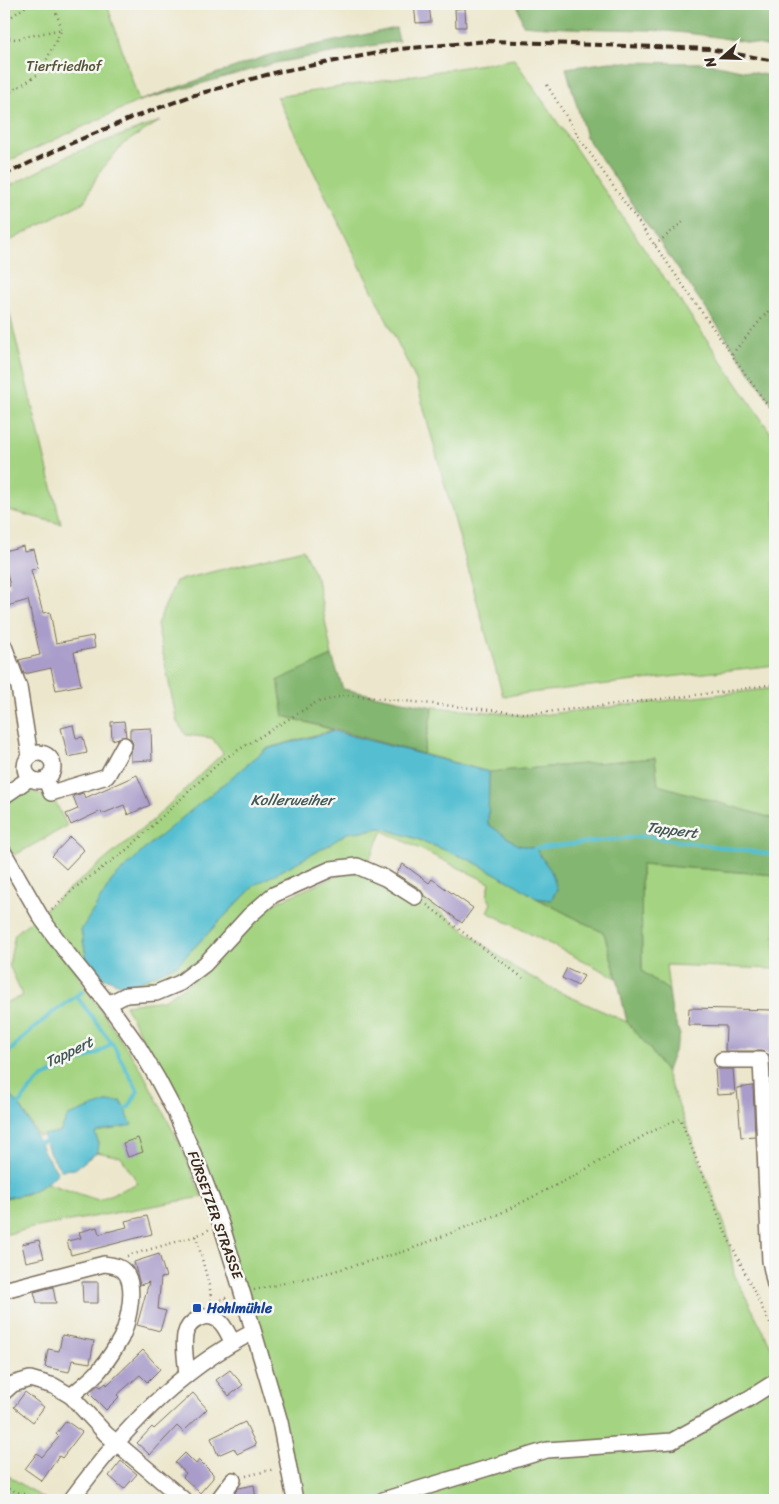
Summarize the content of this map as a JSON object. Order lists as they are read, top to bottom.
{
  "streets": {
    "street": ["FÜRSETZER STRASSE"]
  },
  "water": ["Kollerweiher", "Tappert"],
  "parks": ["Tierfriedhof"],
  "places": {
    "transit": ["Hohlmühle"]
  },
  "north": "left"
}
